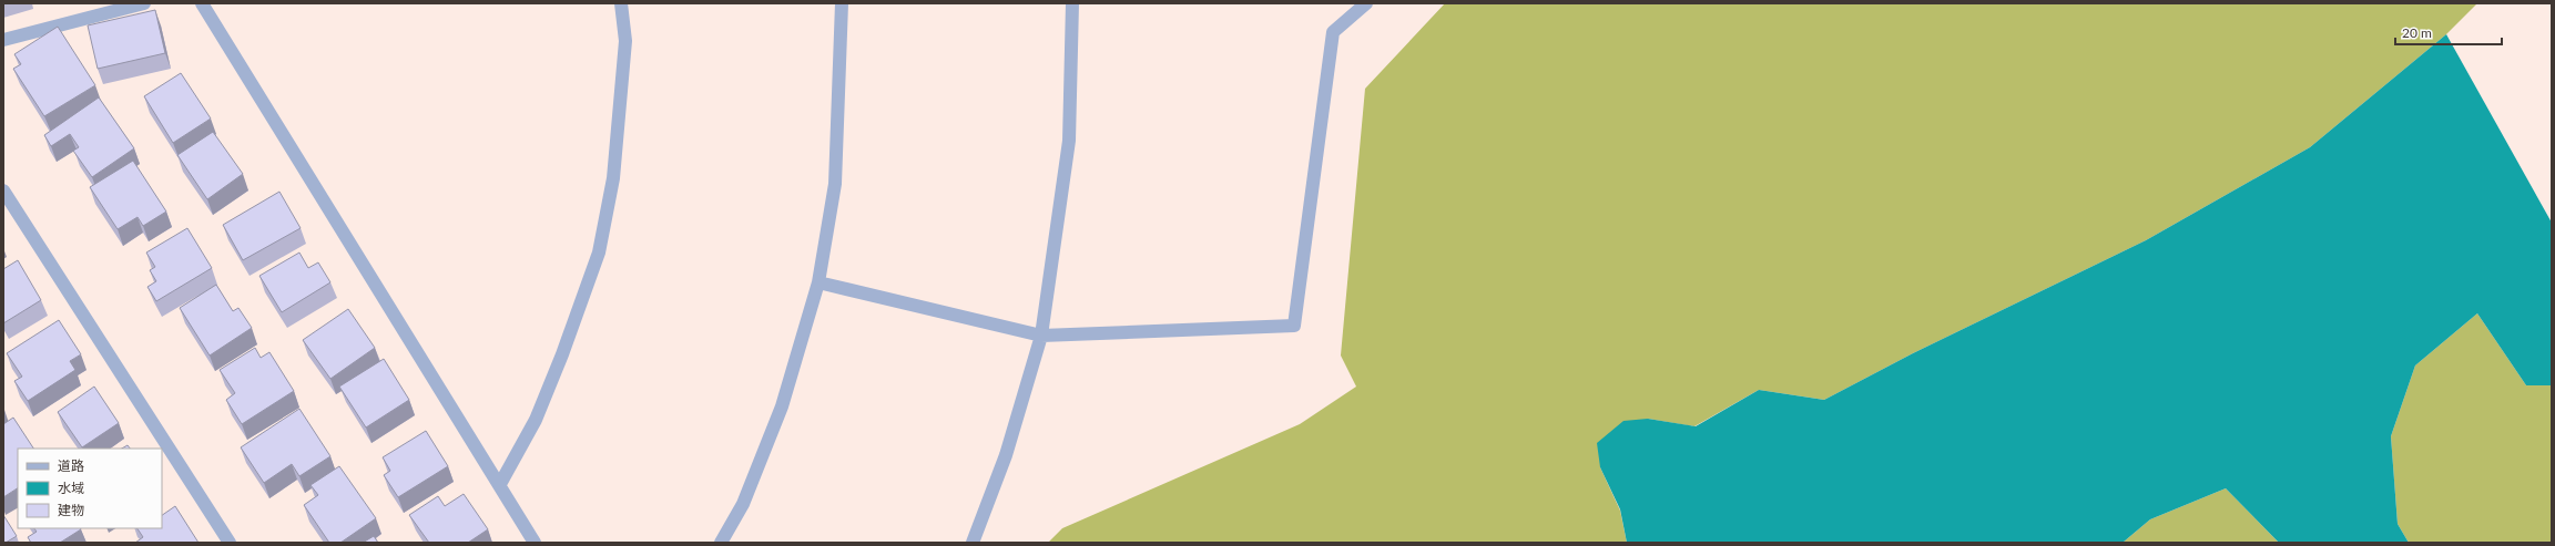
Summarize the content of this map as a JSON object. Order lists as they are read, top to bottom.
{
  "legend": ["道路", "水域", "建物"],
  "scale_bar": "20 m"
}
